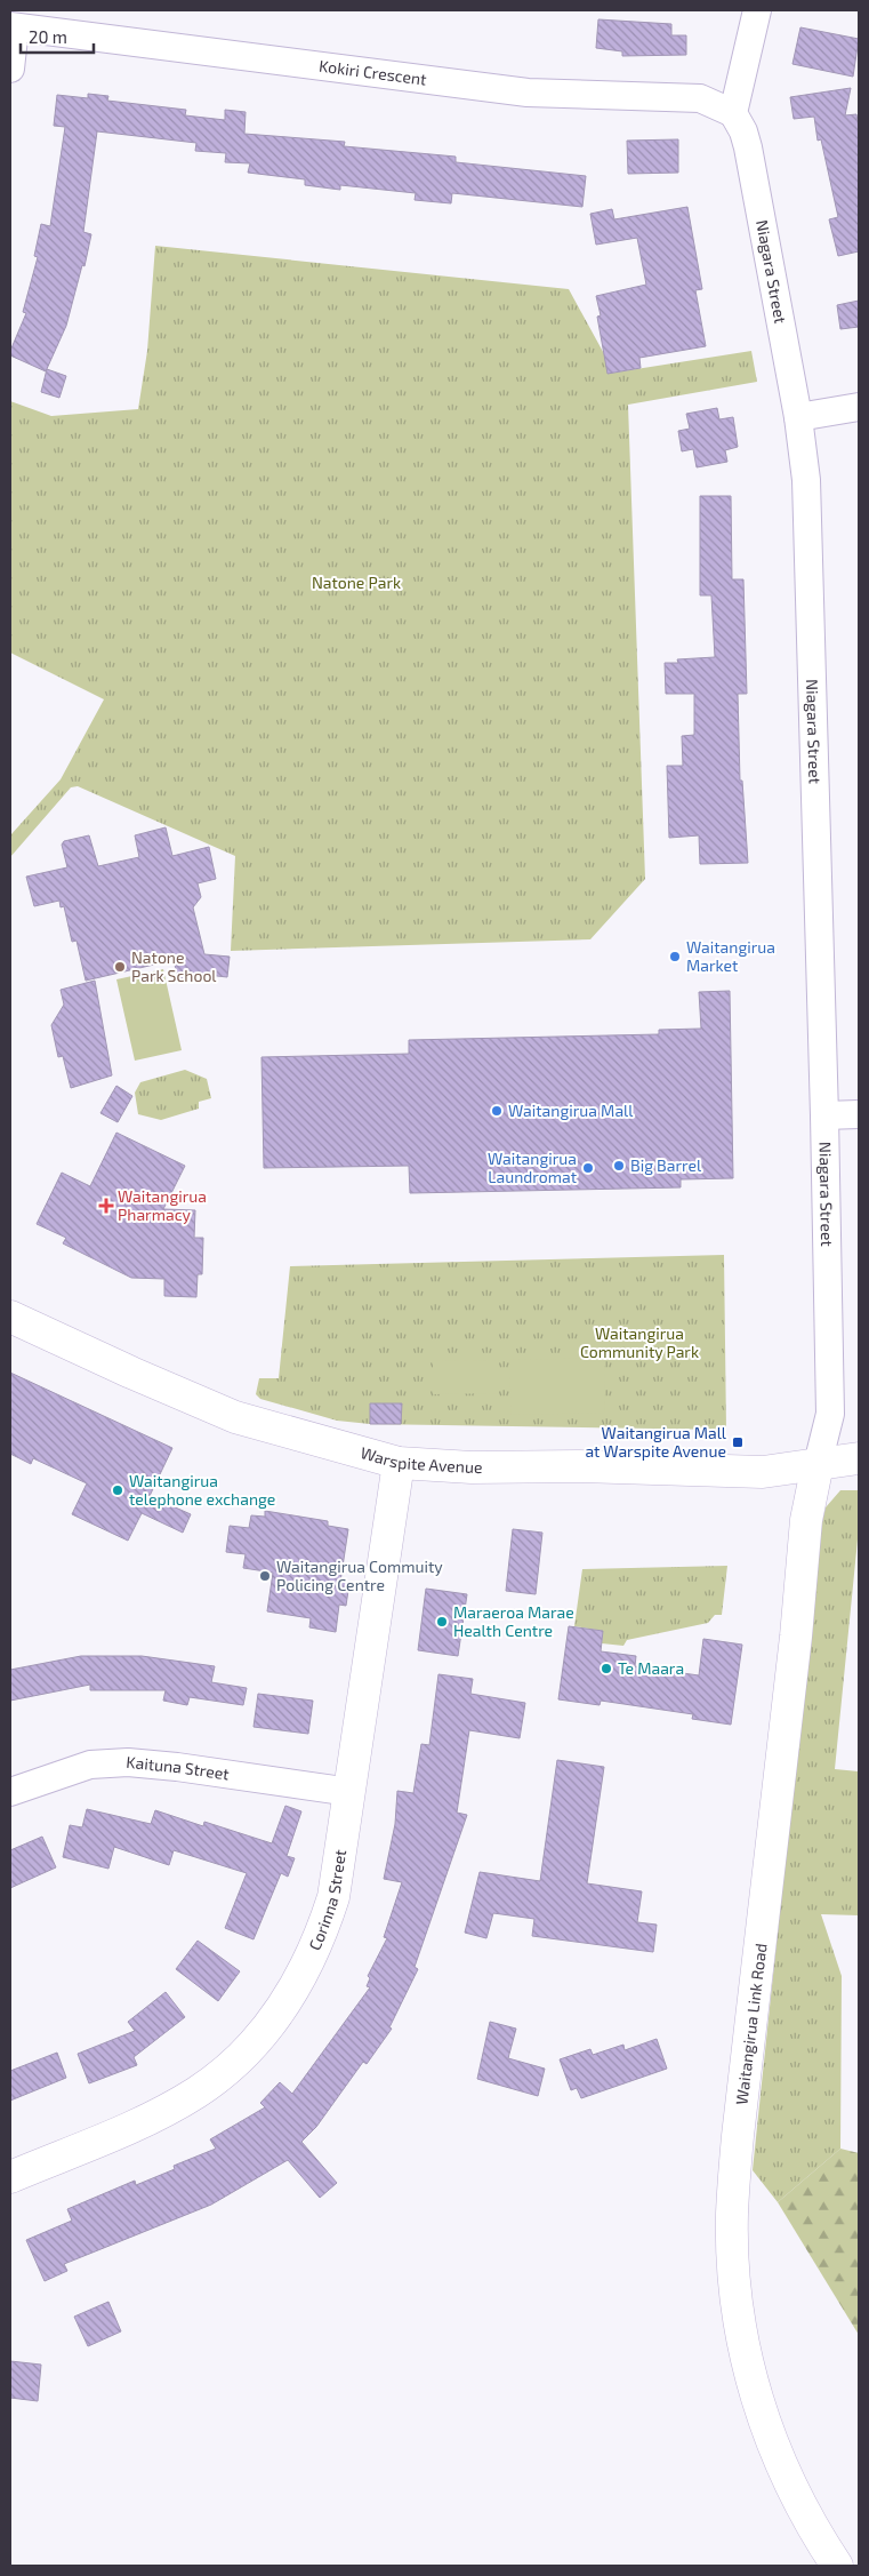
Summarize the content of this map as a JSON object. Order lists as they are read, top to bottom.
{
  "streets": {
    "main road": ["Warspite Avenue", "Corinna Street", "Waitangirua Link Road"],
    "street": ["Kokiri Crescent", "Niagara Street", "Kaituna Street"]
  },
  "crossings": [
    ["Kokiri Crescent", "Niagara Street"],
    ["Niagara Street", "Warspite Avenue"],
    ["Niagara Street", "Waitangirua Link Road"],
    ["Warspite Avenue", "Corinna Street"],
    ["Warspite Avenue", "Waitangirua Link Road"],
    ["Kaituna Street", "Corinna Street"]
  ],
  "parks": ["Natone Park", "Waitangirua Community Park"],
  "places": {
    "other": [
      "Waitangirua Market",
      "Natone Park School",
      "Waitangirua Mall",
      "Big Barrel",
      "Waitangirua Laundromat",
      "Waitangirua telephone exchange",
      "Waitangirua Commuity Policing Centre",
      "Maraeroa Marae Health Centre",
      "Te Maara"
    ],
    "health": ["Waitangirua Pharmacy"],
    "transit": ["Waitangirua Mall at Warspite Avenue"]
  },
  "scale_bar": "20 m"
}
